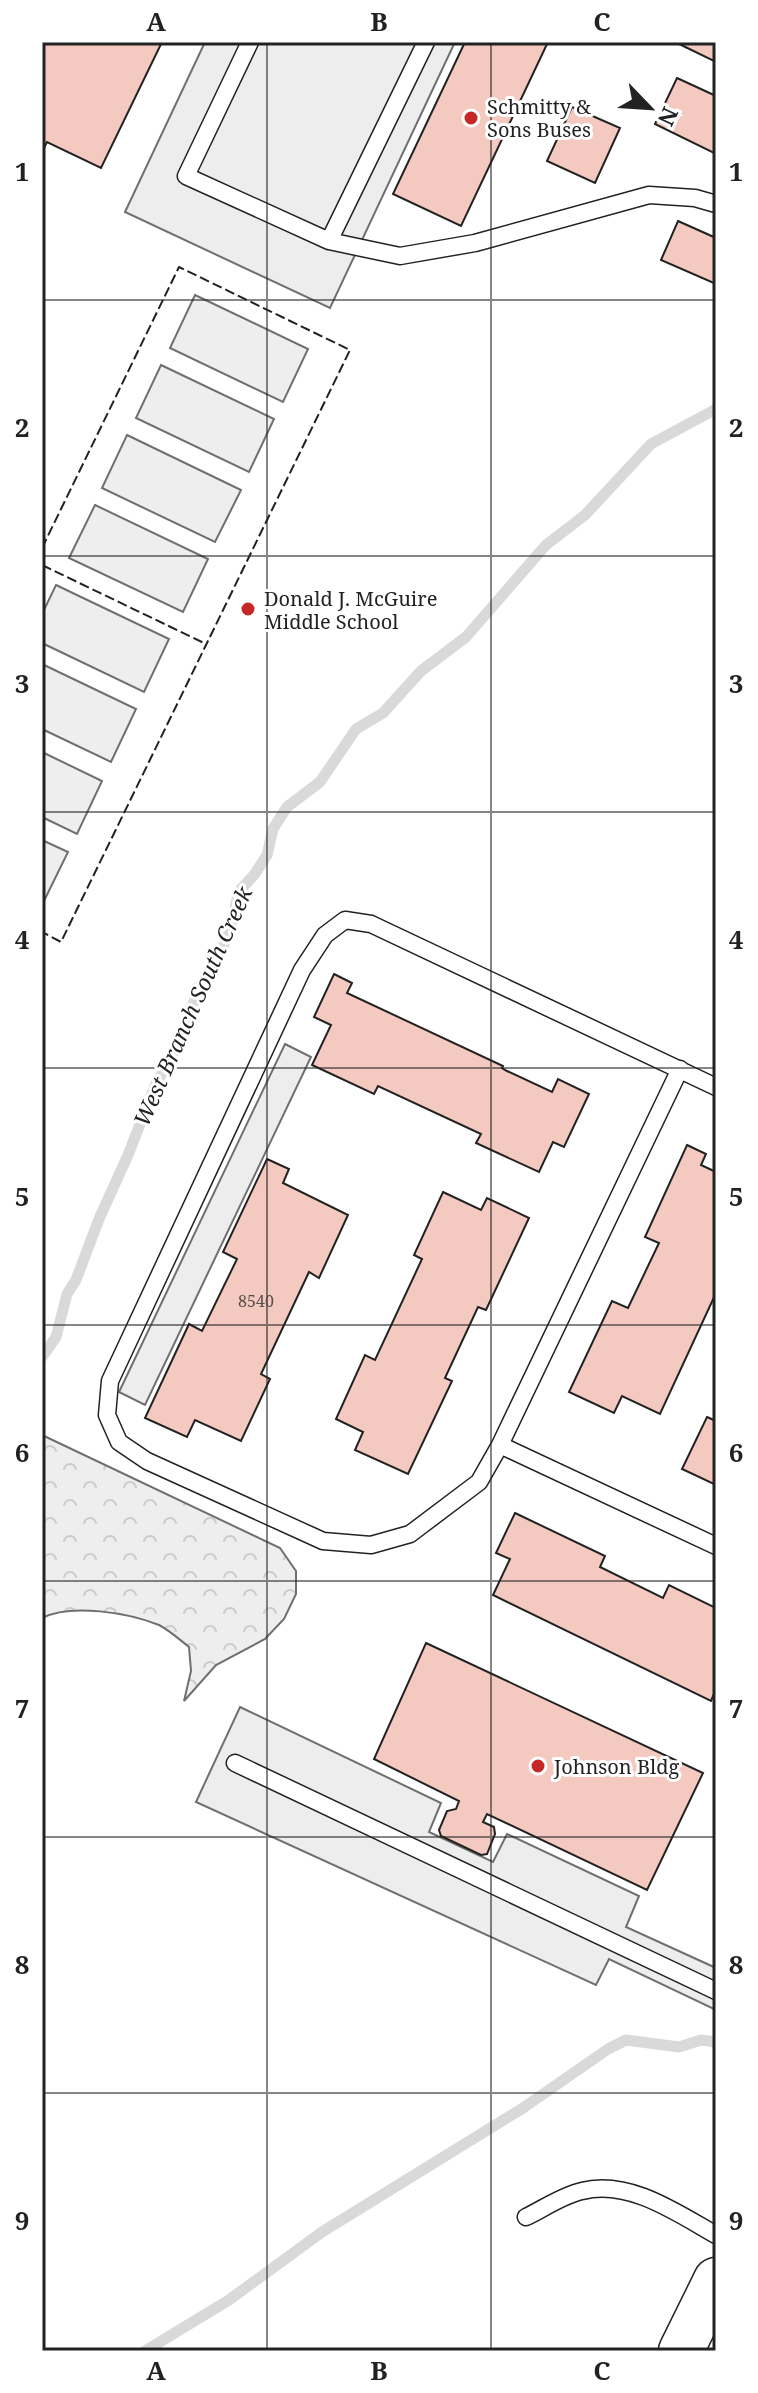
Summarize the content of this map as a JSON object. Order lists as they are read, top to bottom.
{
  "water": ["West Branch South Creek"],
  "places": ["Schmitty & Sons Buses", "Donald J. McGuire Middle School", "Johnson Bldg"],
  "house_numbers": ["8540"],
  "north": "bottom right",
  "grid": {
    "columns": ["A", "B", "C"],
    "rows": [
      "1",
      "2",
      "3",
      "4",
      "5",
      "6",
      "7",
      "8",
      "9"
    ]
  }
}
